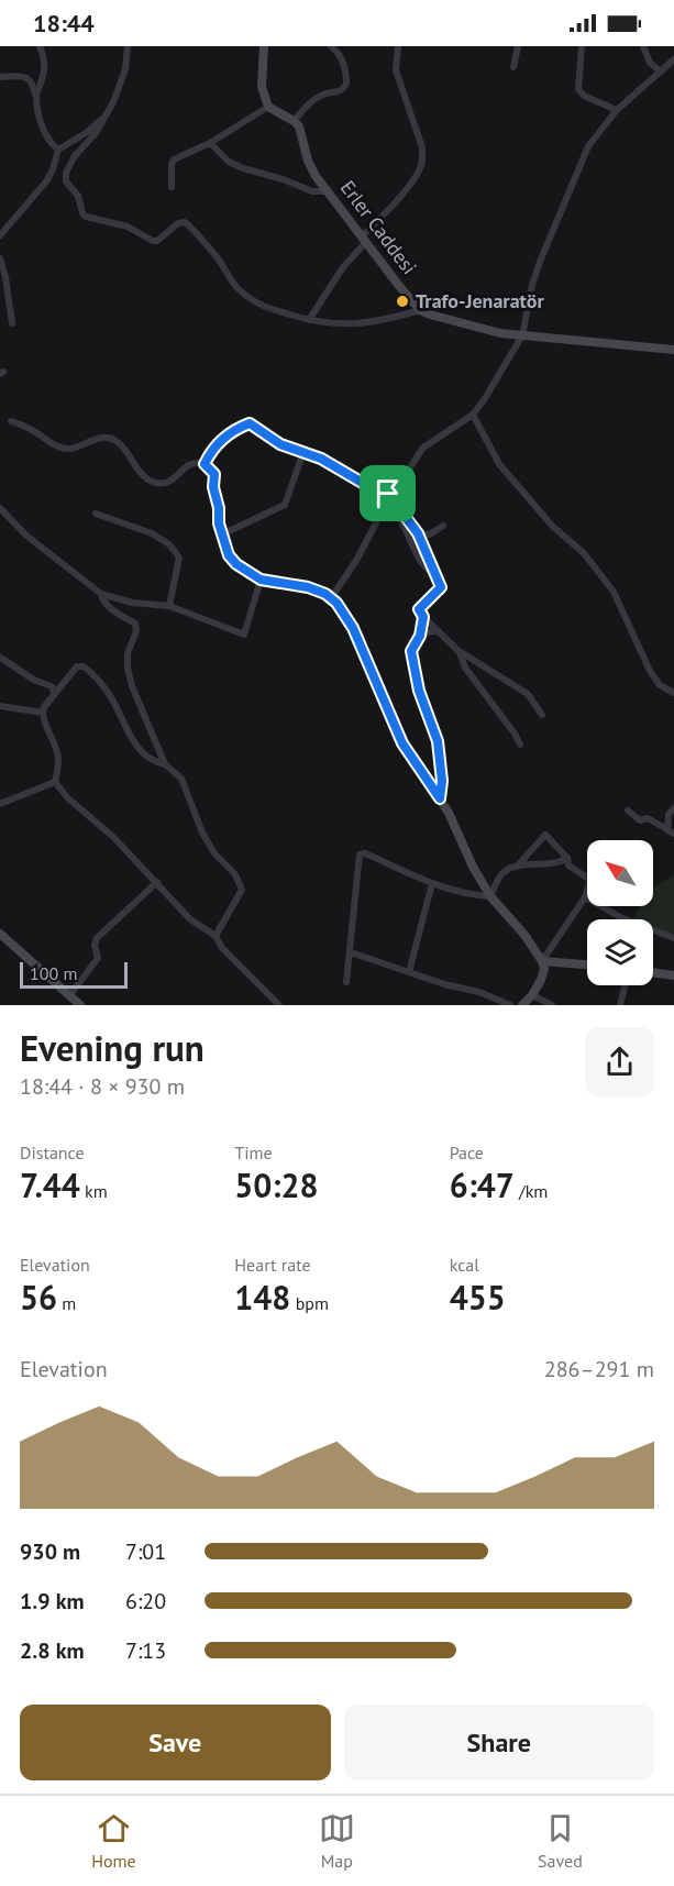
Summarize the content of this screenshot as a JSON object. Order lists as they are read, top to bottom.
{
  "streets": {
    "street": ["Erler Caddesi"]
  },
  "places": ["Trafo-Jenaratör"],
  "scale_bar": "100 m",
  "north": "top left",
  "page": {
    "status": "18:44",
    "scale": "100 m",
    "heading": ["Evening run", "18:44 · 8 × 930 m"],
    "stats": [
      ["Distance", "7.44 km"],
      ["Time", "50:28"],
      ["Pace", "6:47 /km"],
      ["Elevation", "56 m"],
      ["Heart rate", "148 bpm"],
      ["kcal", "455"]
    ],
    "chart": ["Elevation", "286–291 m"],
    "list": [
      {
        "name": "930 m",
        "note": "7:01"
      },
      {
        "name": "1.9 km",
        "note": "6:20"
      },
      {
        "name": "2.8 km",
        "note": "7:13"
      }
    ],
    "buttons": ["Save", "Share"],
    "tabs": ["Home", "Map", "Saved"]
  }
}
